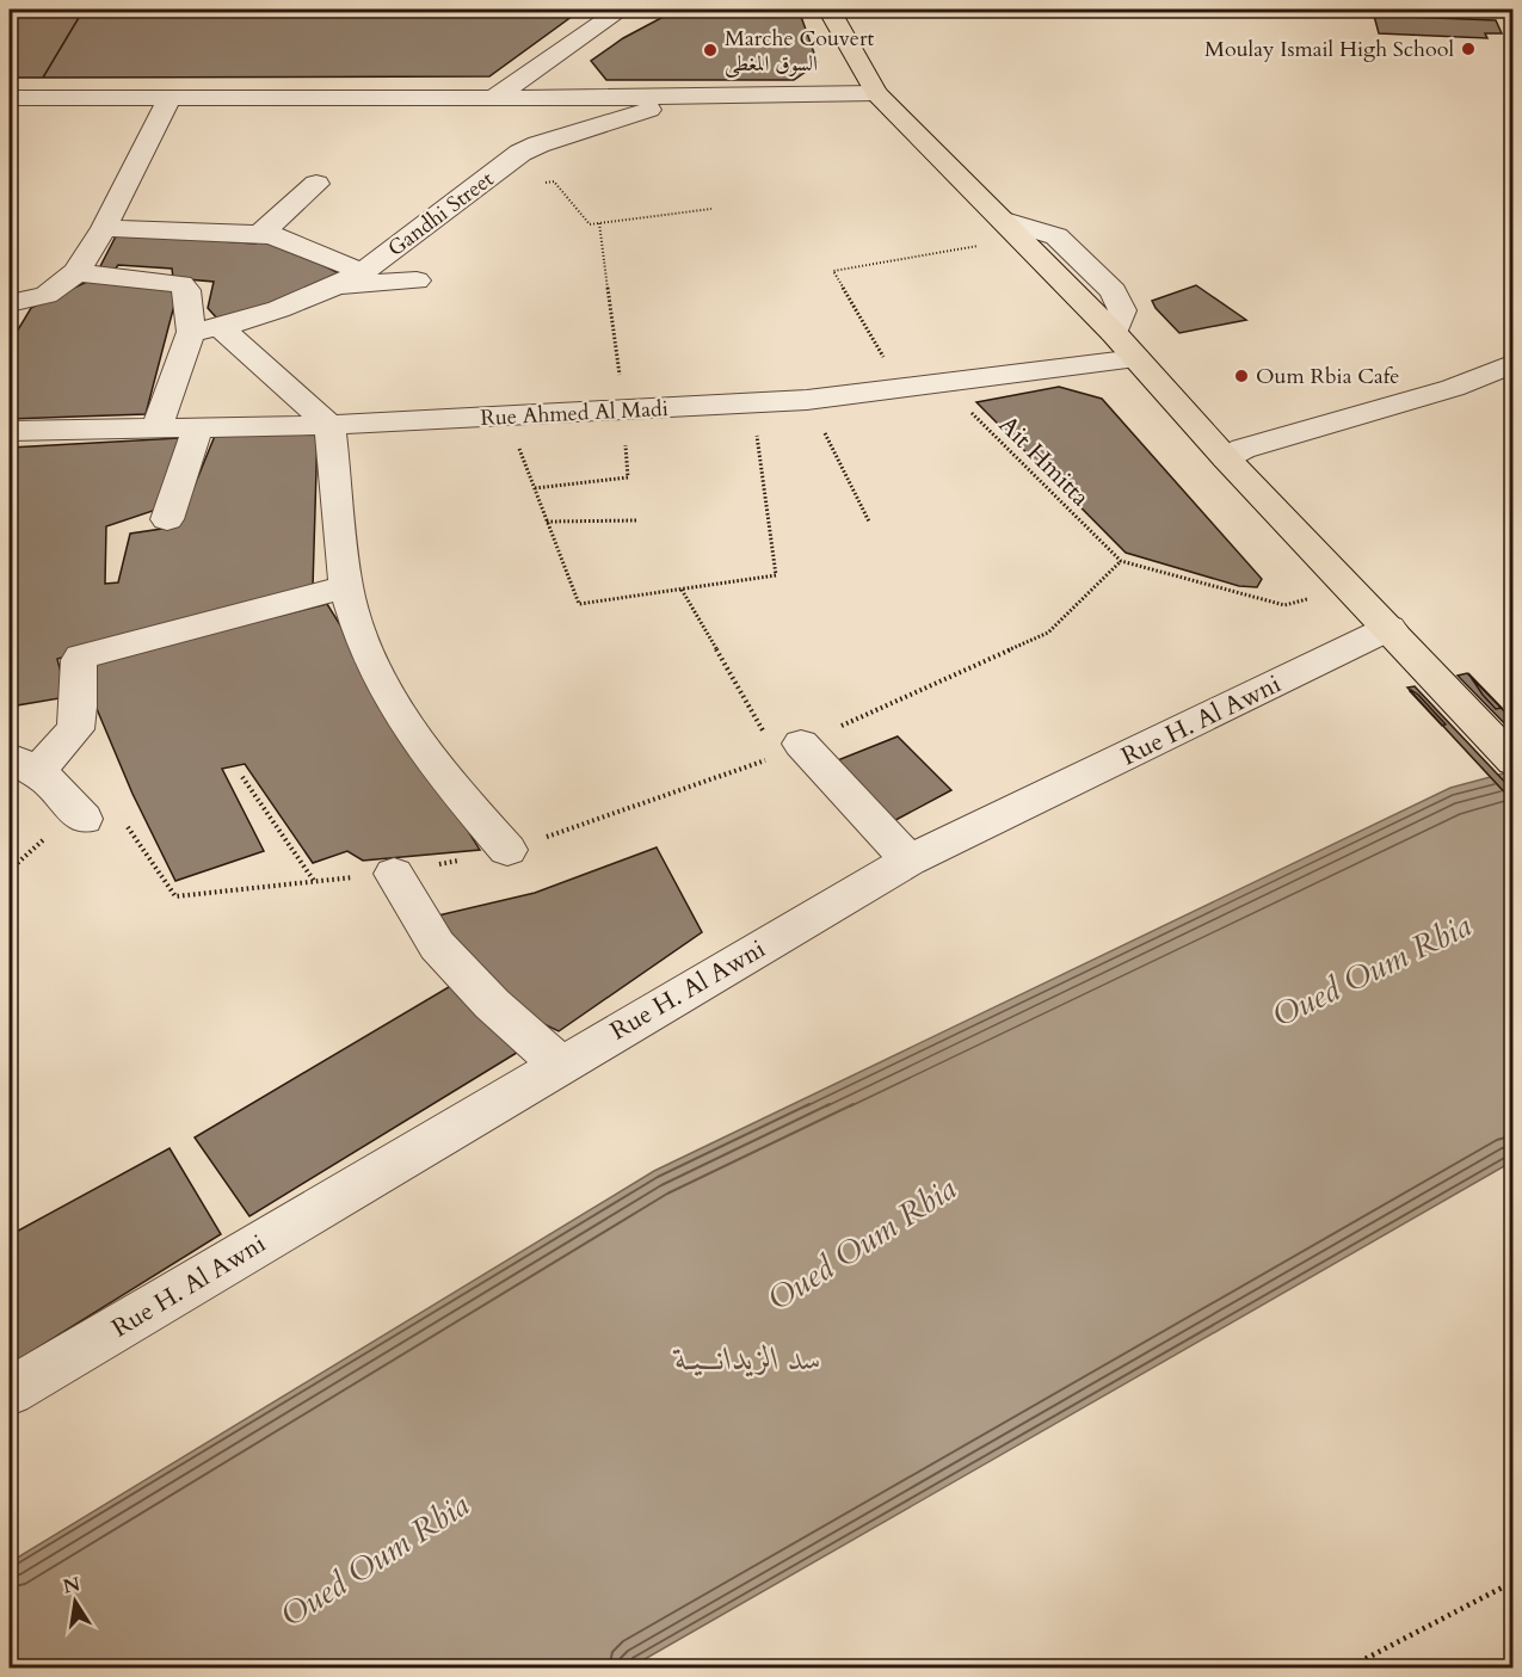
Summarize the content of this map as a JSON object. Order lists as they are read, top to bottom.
{
  "streets": {
    "street": ["Gandhi Street", "Rue Ahmed Al Madi", "Rue H. Al Awni"],
    "path": ["Ait Hmitta"]
  },
  "crossings": [
    ["Rue Ahmed Al Madi", "Ait Hmitta"]
  ],
  "water": ["Oued Oum Rbia", "سد الزيدانـــيـة"],
  "places": ["Moulay Ismail High School", "Marche Couvert السوق المغطى", "Oum Rbia Cafe"],
  "north": "top"
}
